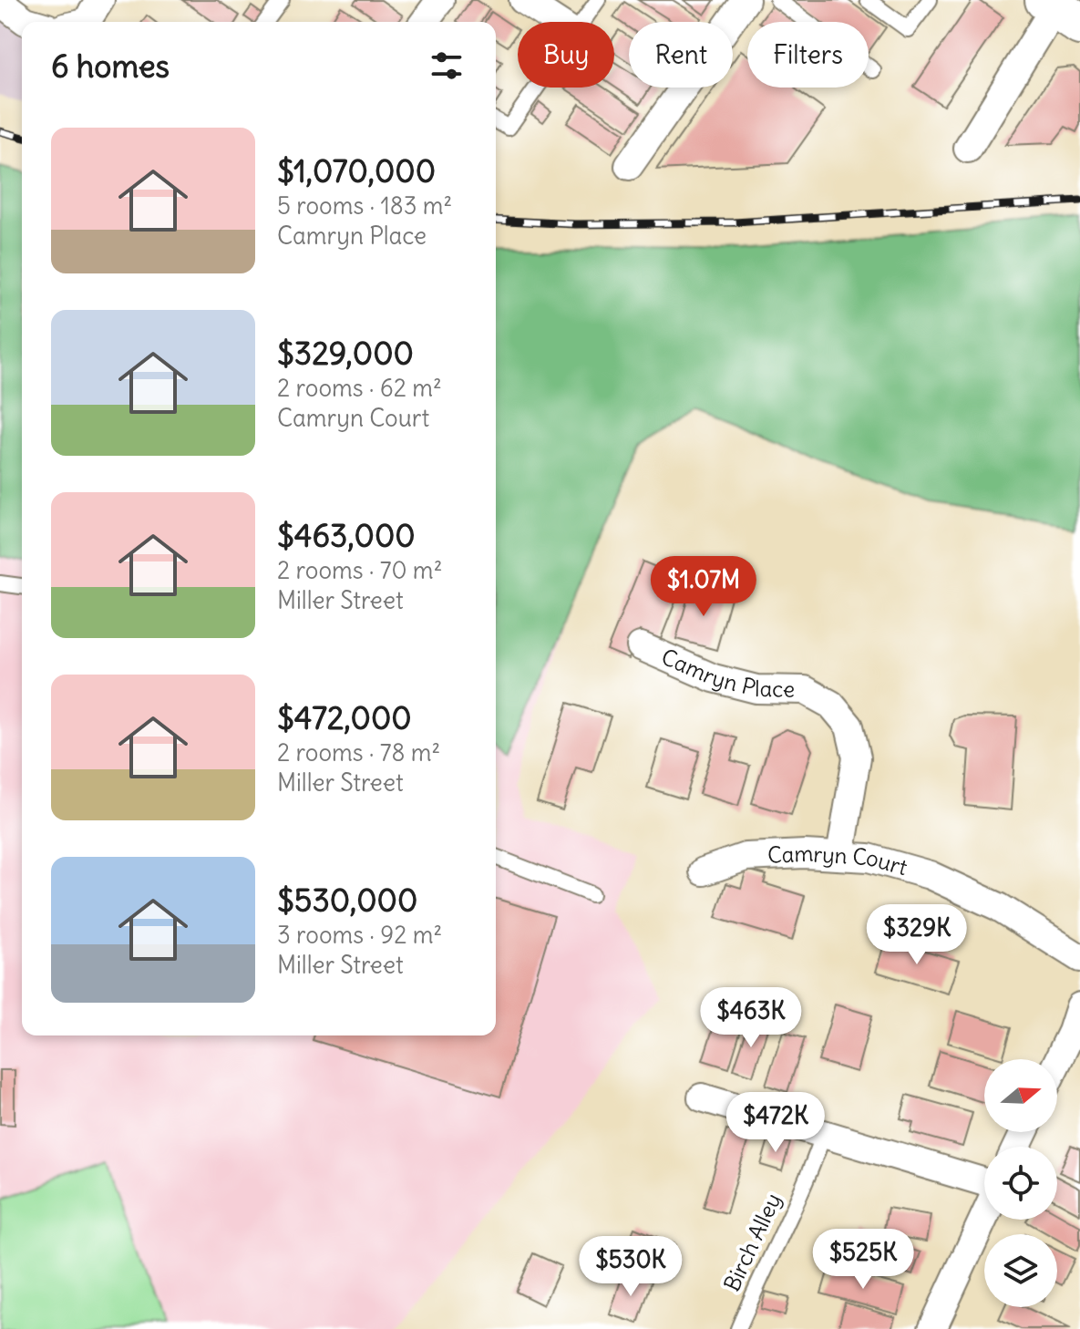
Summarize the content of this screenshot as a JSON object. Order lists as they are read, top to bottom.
{
  "streets": {
    "street": ["Camryn Place", "Camryn Court"],
    "lane": ["Birch Alley"]
  },
  "crossings": [
    ["Camryn Place", "Camryn Court"]
  ],
  "north": "right",
  "page": {
    "chip": ["Buy", "Rent", "Filters"],
    "heading": "6 homes",
    "list": [
      {
        "name": "$1,070,000",
        "note": "5 rooms · 183 m² · Camryn Place"
      },
      {
        "name": "$329,000",
        "note": "2 rooms · 62 m² · Camryn Court"
      },
      {
        "name": "$463,000",
        "note": "2 rooms · 70 m² · Miller Street"
      },
      {
        "name": "$472,000",
        "note": "2 rooms · 78 m² · Miller Street"
      },
      {
        "name": "$530,000",
        "note": "3 rooms · 92 m² · Miller Street"
      }
    ],
    "price": [
      "$1.07M",
      "$329K",
      "$463K",
      "$472K",
      "$525K",
      "$530K"
    ]
  }
}
